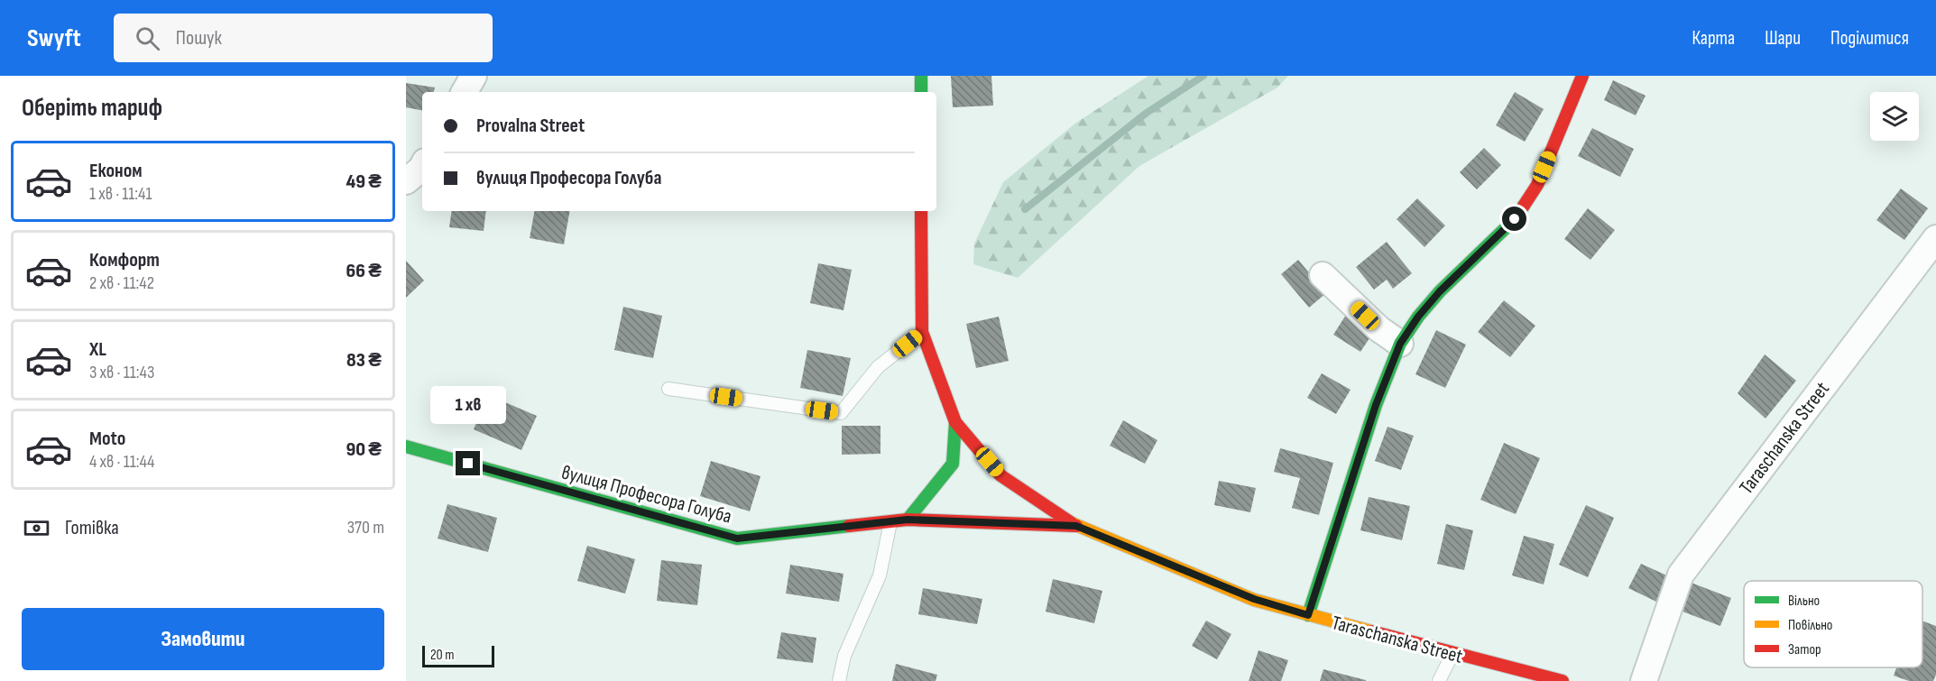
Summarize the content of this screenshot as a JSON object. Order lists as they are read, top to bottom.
{
  "streets": {
    "main road": ["Taraschanska Street", "вулиця Професора Голуба"]
  },
  "crossings": [
    ["Taraschanska Street", "вулиця Професора Голуба"]
  ],
  "legend": ["Вільно", "Повільно", "Затор"],
  "scale_bar": "20 m",
  "page": {
    "header": "Swyft",
    "search": "Пошук",
    "nav": ["Карта", "Шари", "Поділитися"],
    "heading": "Оберіть тариф",
    "banner": ["Provalna Street", "вулиця Професора Голуба"],
    "list": [
      {
        "name": "Економ",
        "note": "1 хв · 11:41",
        "value": "49 ₴"
      },
      {
        "name": "Комфорт",
        "note": "2 хв · 11:42",
        "value": "66 ₴"
      },
      {
        "name": "XL",
        "note": "3 хв · 11:43",
        "value": "83 ₴"
      },
      {
        "name": "Moto",
        "note": "4 хв · 11:44",
        "value": "90 ₴"
      }
    ],
    "bubble": "1 хв",
    "pay": ["Готівка", "370 m"],
    "buttons": "Замовити",
    "scale": "20 m"
  }
}
